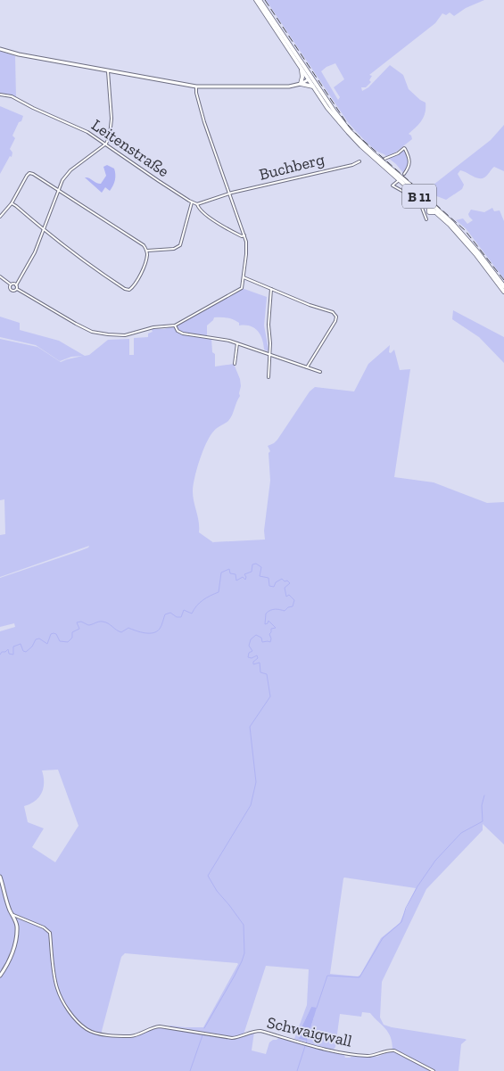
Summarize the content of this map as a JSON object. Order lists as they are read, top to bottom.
{
  "streets": {
    "main road": ["B 11"],
    "street": ["Leitenstraße", "Buchberg", "Schwaigwall"]
  }
}
